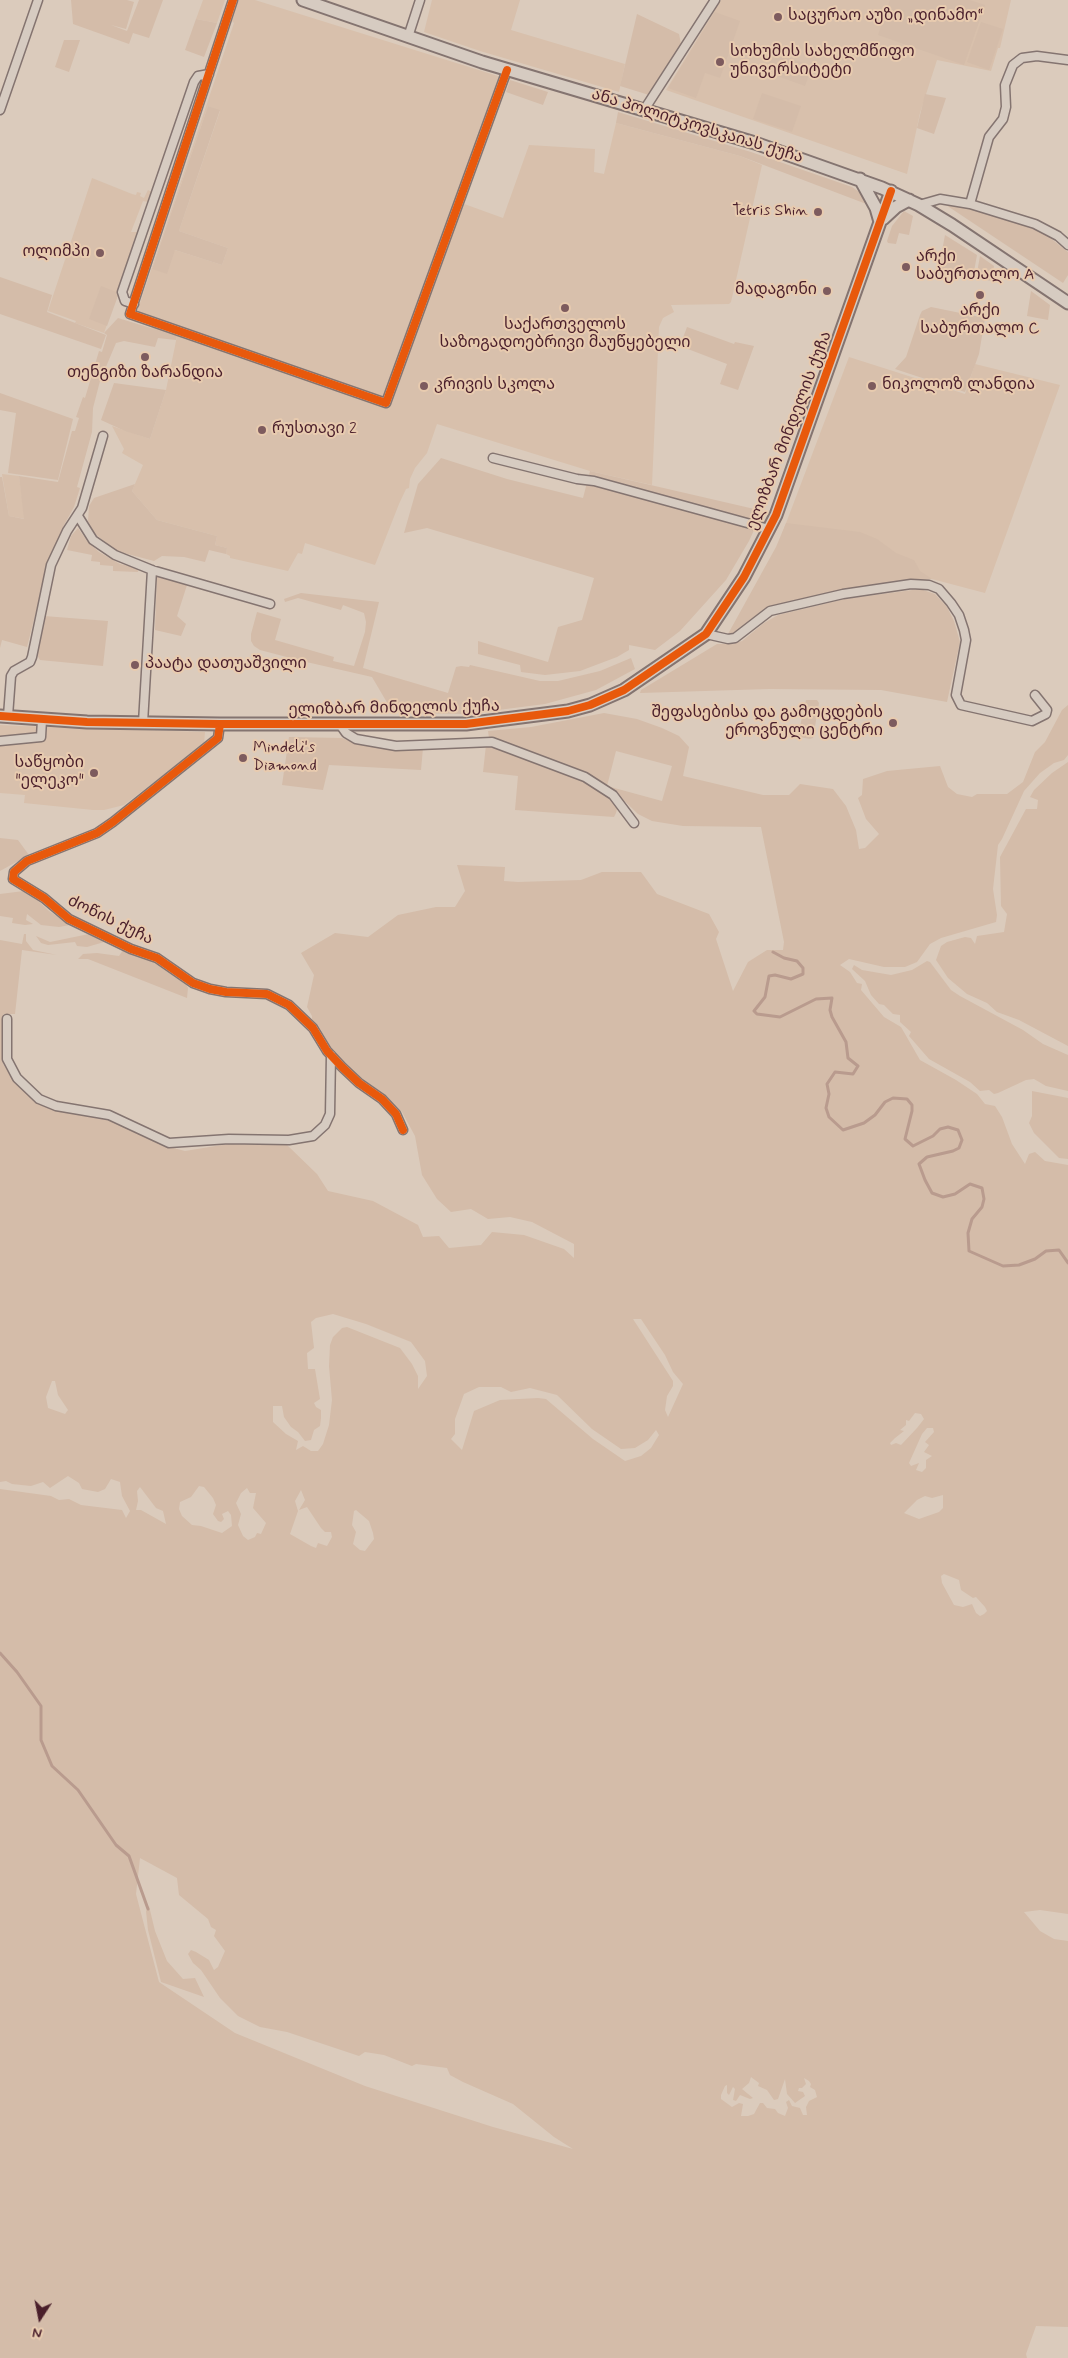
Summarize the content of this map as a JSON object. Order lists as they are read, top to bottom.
{
  "streets": {
    "street": ["ანა პოლიტკოვსკაიას ქუჩა", "ელიზბარ მინდელის ქუჩა", "ძოწის ქუჩა"]
  },
  "crossings": [
    ["ანა პოლიტკოვსკაიას ქუჩა", "ელიზბარ მინდელის ქუჩა"],
    ["ელიზბარ მინდელის ქუჩა", "ძოწის ქუჩა"]
  ],
  "places": [
    "საცურაო აუზი „დინამო“",
    "სოხუმის სახელმწიფო უნივერსიტეტი",
    "Tetris Shin",
    "ოლიმპი",
    "არქი საბურთალო A",
    "მადაგონი",
    "არქი საბურთალო C",
    "საქართველოს საზოგადოებრივი მაუწყებელი",
    "თენგიზი ზარანდია",
    "კრივის სკოლა",
    "ნიკოლოზ ლანდია",
    "რუსთავი 2",
    "პაატა დათუაშვილი",
    "შეფასებისა და გამოცდების ეროვნული ცენტრი",
    "Mindeli's Diamond",
    "საწყობი \"ელეკო\""
  ],
  "north": "bottom"
}
